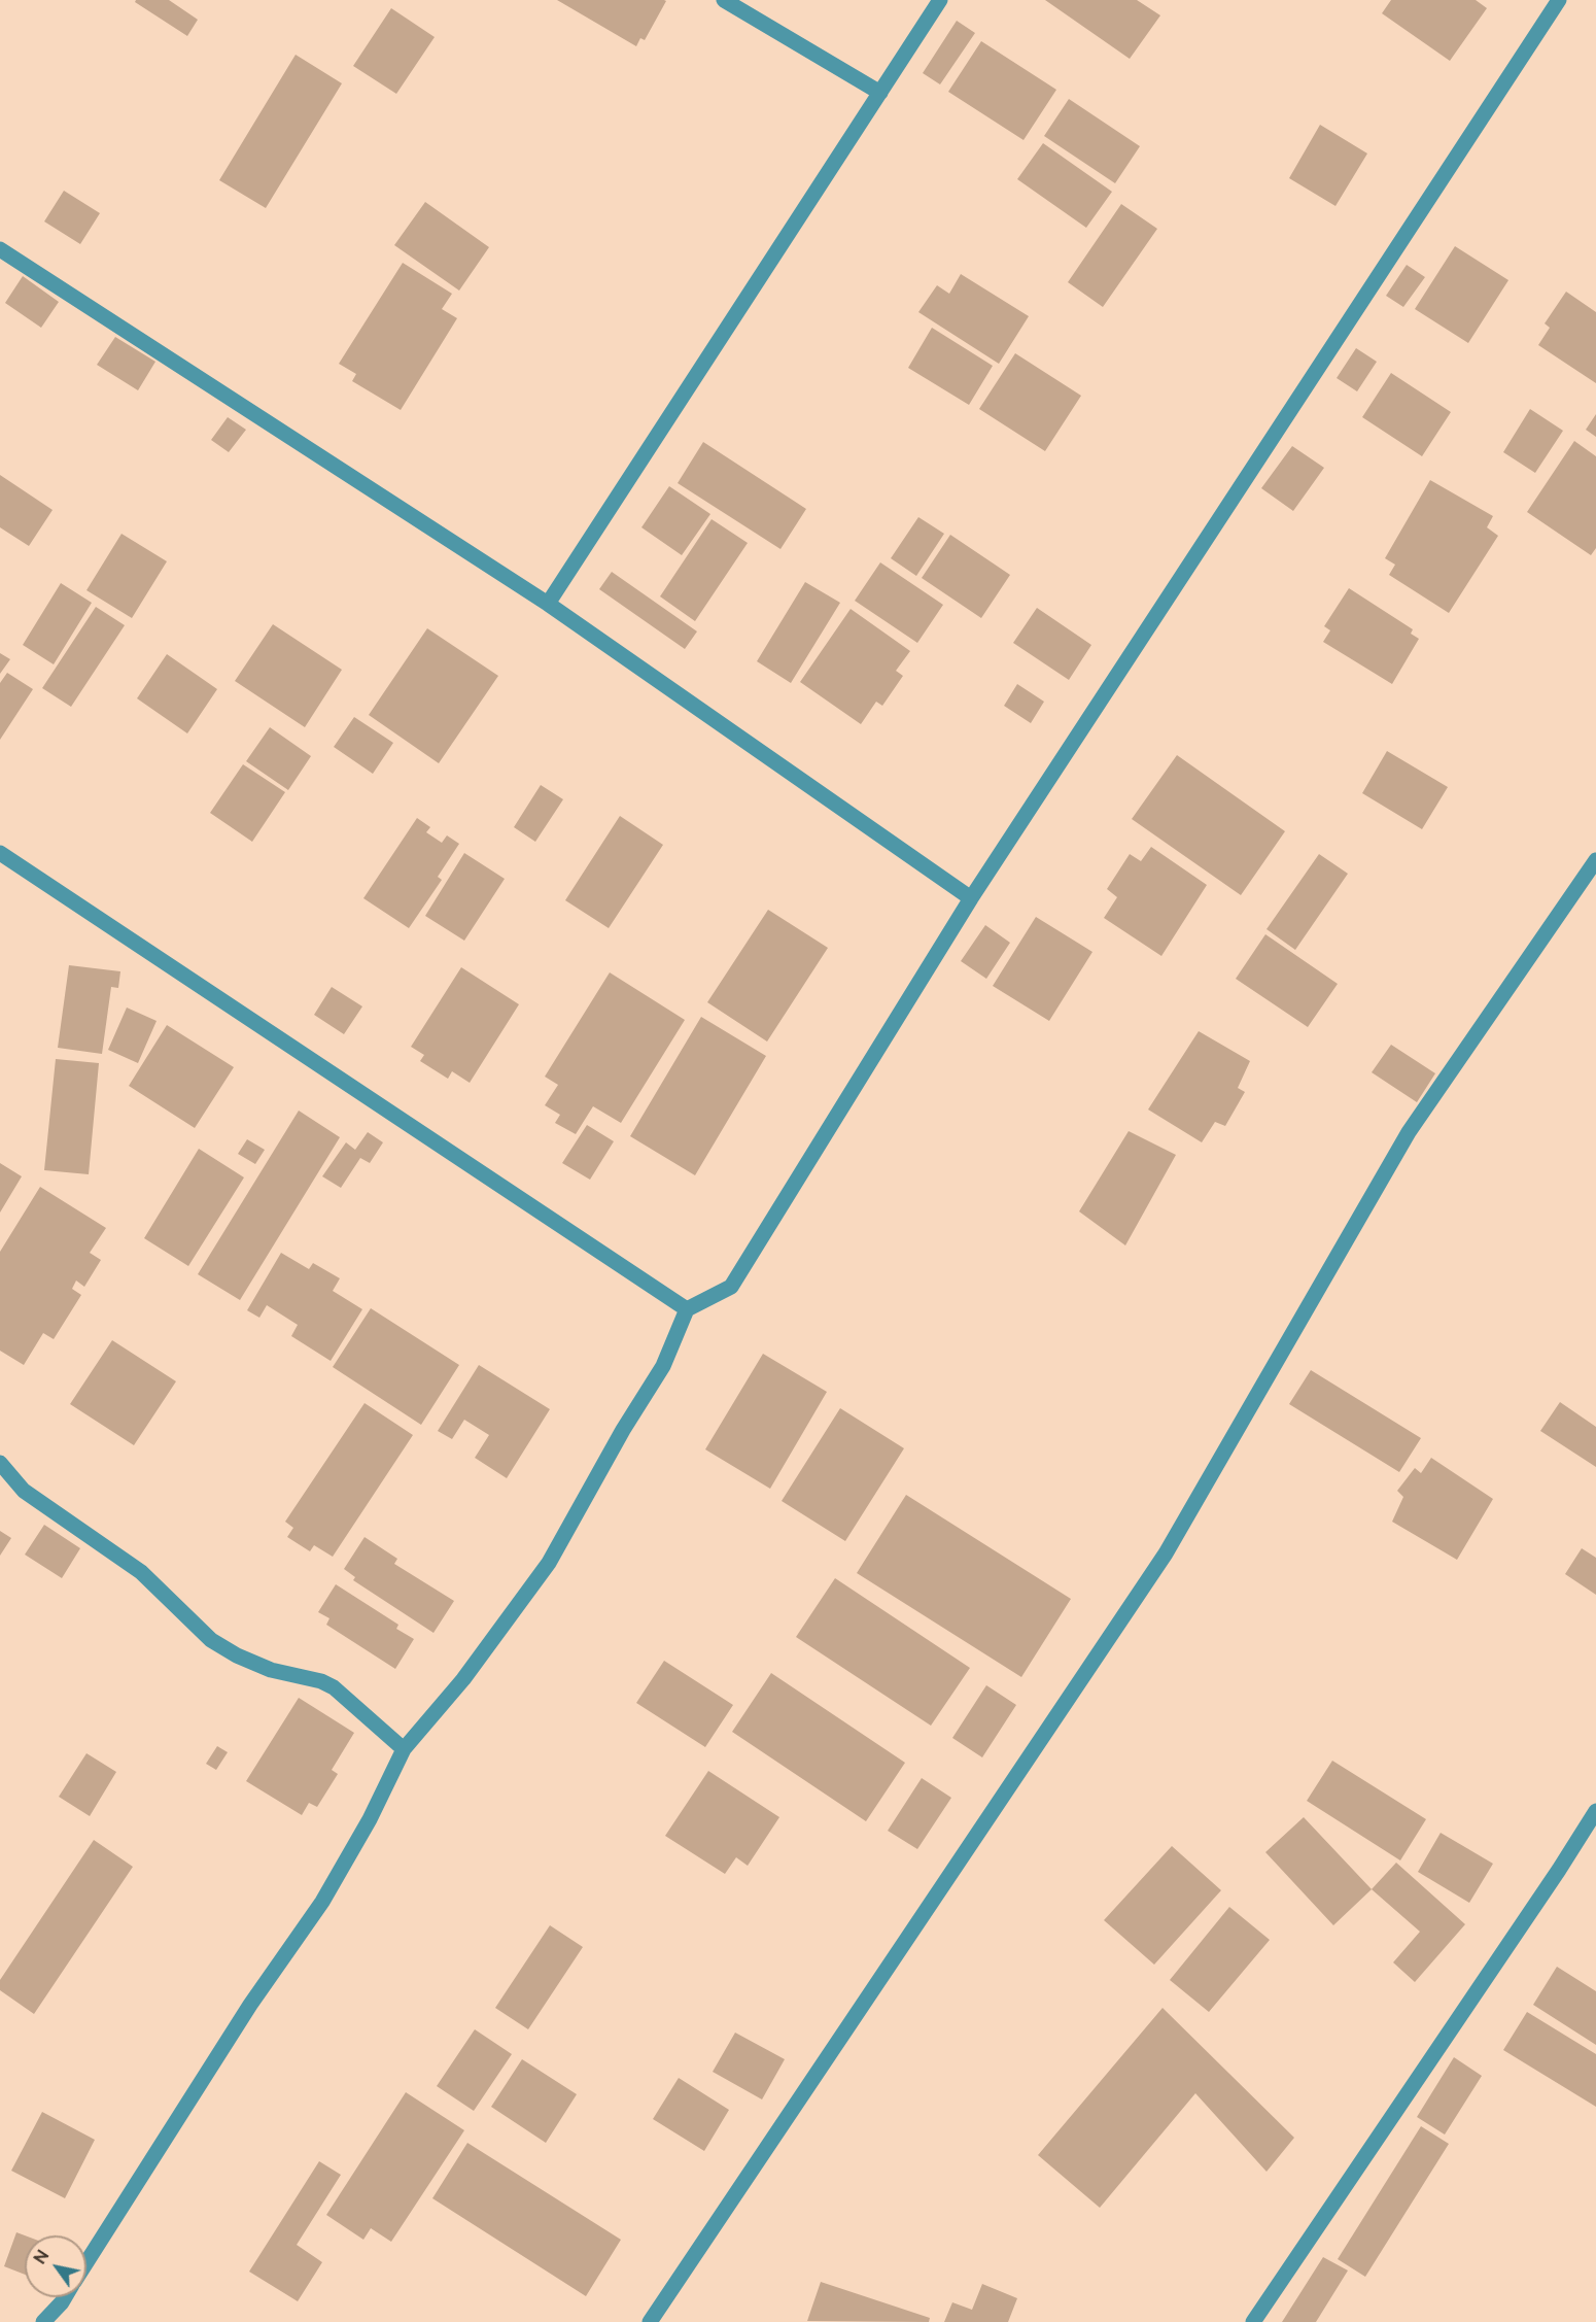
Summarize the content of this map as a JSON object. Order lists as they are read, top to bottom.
{
  "north": "top left"
}
